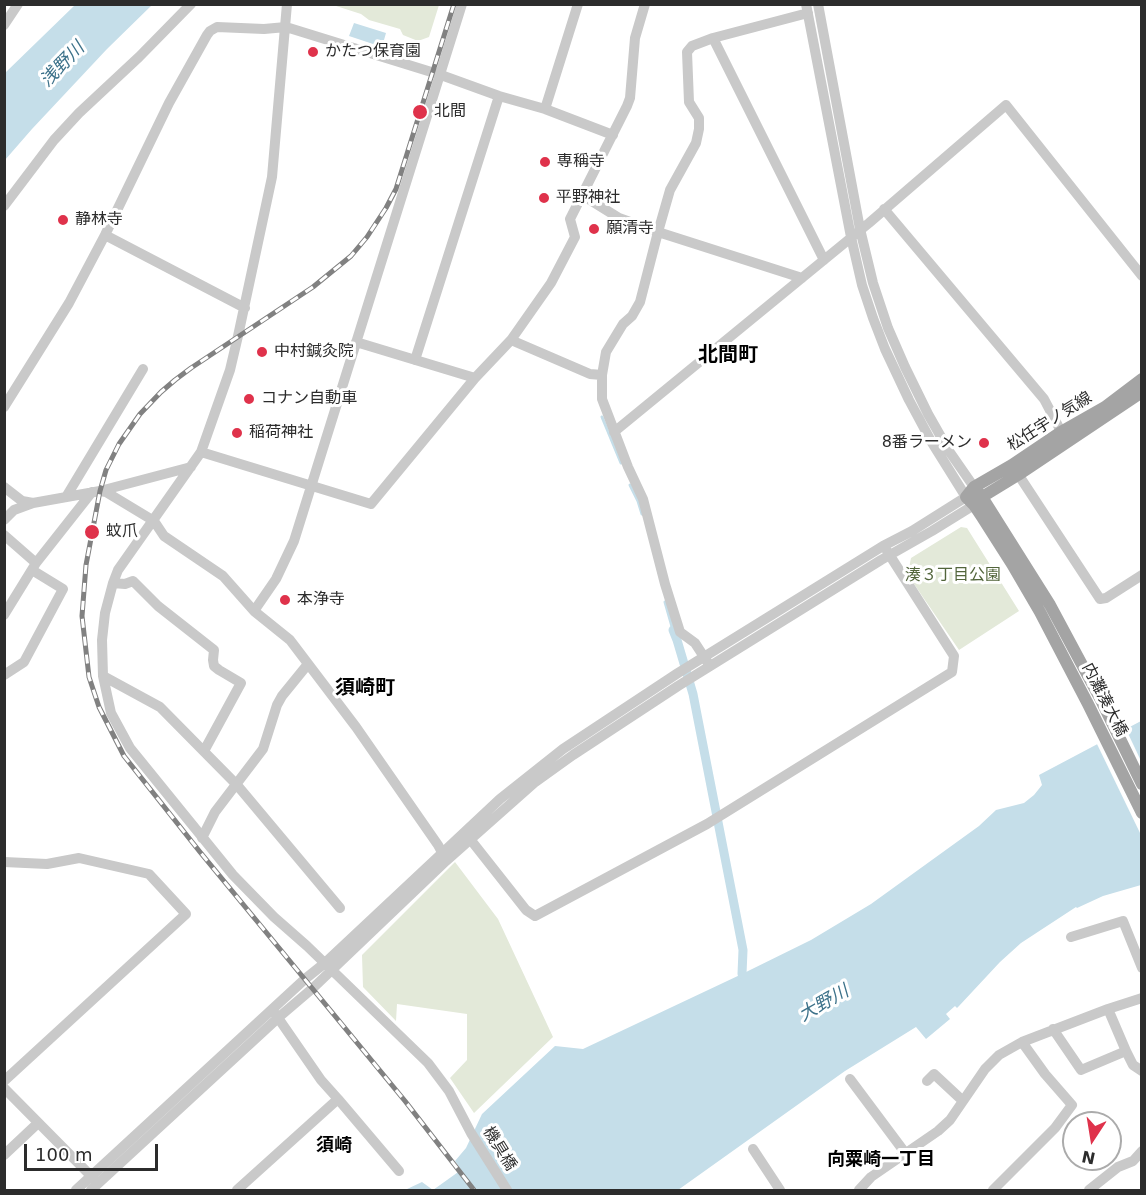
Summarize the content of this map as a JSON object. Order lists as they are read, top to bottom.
{
  "streets": {
    "main road": ["松任宇ノ気線", "内灘湊大橋"],
    "street": ["機具橋"]
  },
  "districts": [
    "北間町",
    "須崎町",
    "須崎",
    "向粟崎一丁目"
  ],
  "water": ["浅野川", "大野川"],
  "parks": ["湊３丁目公園"],
  "places": [
    "かたつ保育園",
    "北間",
    "専稱寺",
    "平野神社",
    "静林寺",
    "願清寺",
    "中村鍼灸院",
    "コナン自動車",
    "稲荷神社",
    "8番ラーメン",
    "蚊爪",
    "本浄寺"
  ],
  "scale_bar": "100 m",
  "north": "bottom"
}
